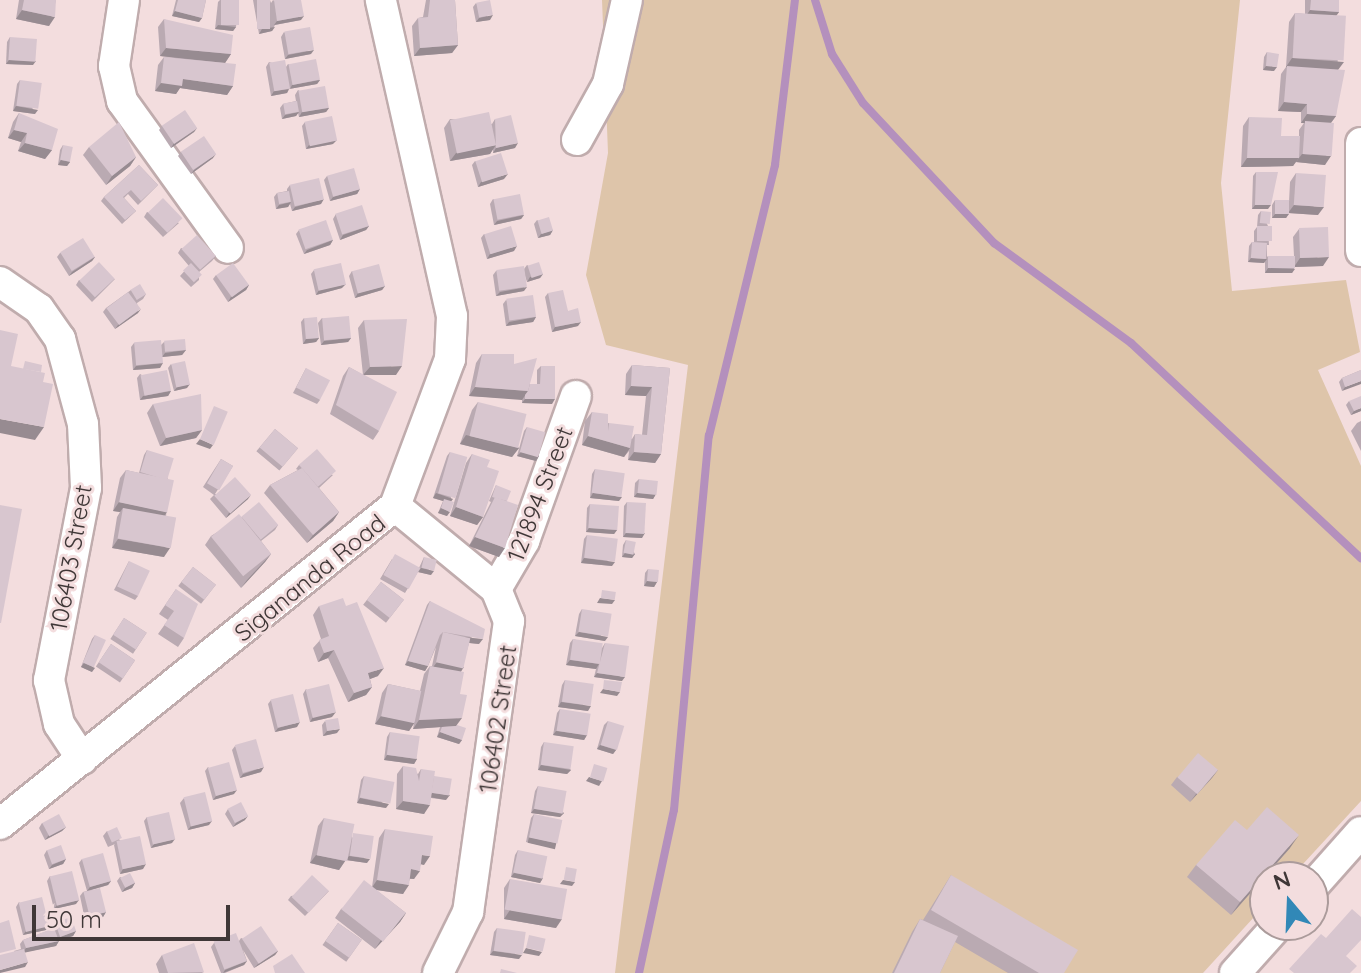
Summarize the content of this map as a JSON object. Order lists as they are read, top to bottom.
{
  "streets": {
    "street": [
      "121894 Street",
      "106403 Street",
      "Sigananda Road",
      "106402 Street"
    ]
  },
  "crossings": [
    ["121894 Street", "106402 Street"],
    ["106403 Street", "Sigananda Road"]
  ],
  "scale_bar": "50 m",
  "north": "top"
}
